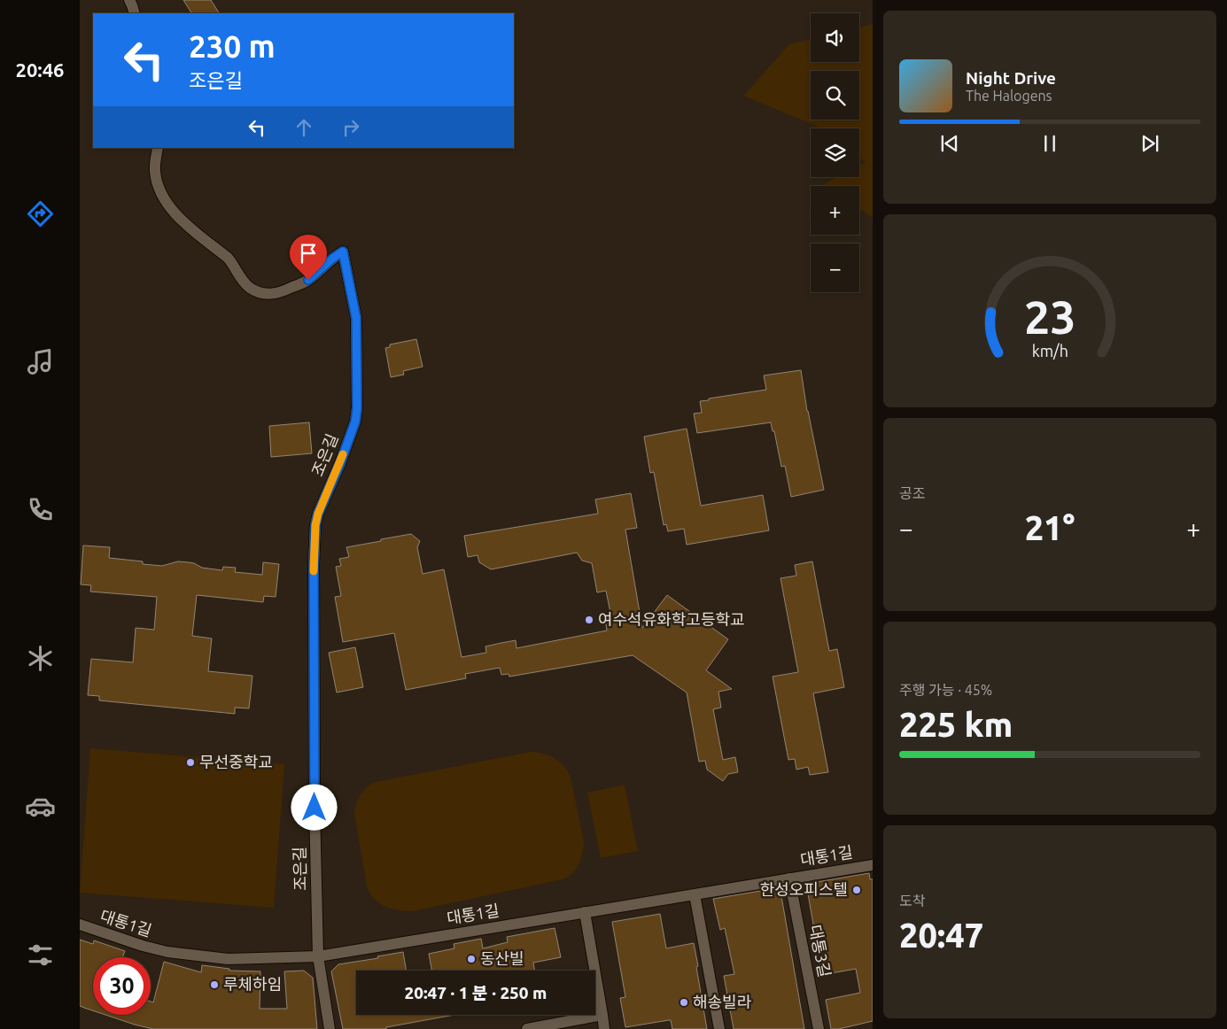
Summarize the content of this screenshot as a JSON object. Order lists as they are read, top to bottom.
{
  "streets": {
    "street": ["조은길", "대통1길", "대통3길"]
  },
  "crossings": [
    ["조은길", "대통1길"],
    ["대통1길", "대통3길"]
  ],
  "places": [
    "여수석유화학고등학교",
    "무선중학교",
    "한성오피스텔",
    "동산빌",
    "루체하임",
    "해송빌라"
  ],
  "page": {
    "tabs": "20:46",
    "map_buttons": ["+", "−"],
    "turn": ["230 m", "조은길"],
    "song": ["Night Drive", "The Halogens"],
    "tile": [
      "공조",
      ["주행 가능 · 45%", "225 km"],
      ["도착", "20:47"]
    ],
    "heat": ["−", "21°", "+"],
    "limit": "30",
    "trip": "20:47 · 1 분 · 250 m",
    "gauge": ["23", "km/h"]
  }
}
